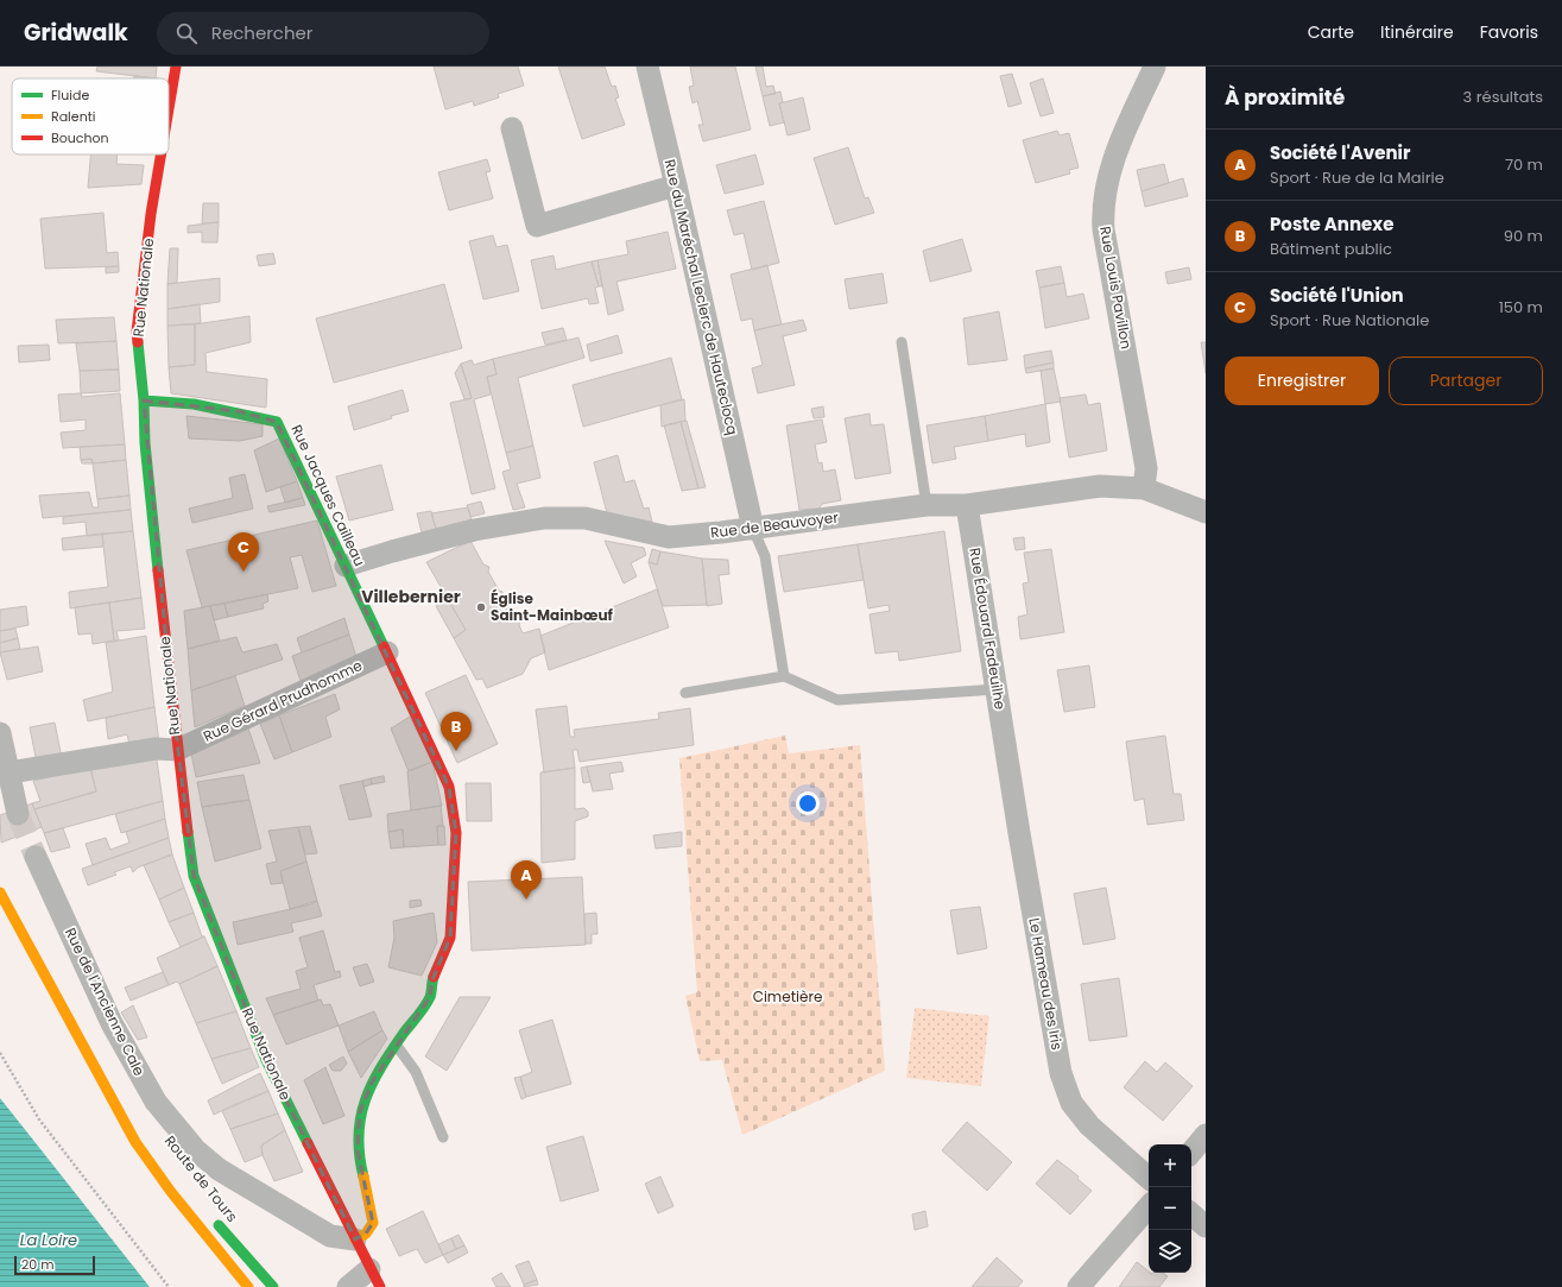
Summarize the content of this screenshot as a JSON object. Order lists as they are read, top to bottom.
{
  "streets": {
    "street": [
      "Rue Nationale",
      "Rue Louis Pavillon",
      "Rue du Maréchal Leclerc de Hauteclocq",
      "Rue Jacques Cailleau",
      "Rue de Beauvoyer",
      "Rue Édouard Fadeuilhe",
      "Rue Gérard Prudhomme",
      "Le Hameau des Iris",
      "Rue de l'Ancienne Cale",
      "Route de Tours"
    ]
  },
  "crossings": [
    ["Rue Nationale", "Rue Jacques Cailleau"],
    ["Rue Nationale", "Rue Gérard Prudhomme"],
    ["Rue Nationale", "Rue de l'Ancienne Cale"],
    ["Rue Louis Pavillon", "Rue de Beauvoyer"],
    ["Rue du Maréchal Leclerc de Hauteclocq", "Rue de Beauvoyer"],
    ["Rue Jacques Cailleau", "Rue de Beauvoyer"],
    ["Rue Jacques Cailleau", "Rue Gérard Prudhomme"],
    ["Rue Jacques Cailleau", "Rue de l'Ancienne Cale"],
    ["Rue de Beauvoyer", "Rue Édouard Fadeuilhe"],
    ["Rue Édouard Fadeuilhe", "Le Hameau des Iris"]
  ],
  "districts": ["Villebernier"],
  "water": ["La Loire"],
  "parks": ["Cimetière"],
  "places": ["Église Saint-Mainbœuf"],
  "legend": ["Fluide", "Ralenti", "Bouchon"],
  "scale_bar": "20 m",
  "page": {
    "header": "Gridwalk",
    "search": "Rechercher",
    "nav": ["Carte", "Itinéraire", "Favoris"],
    "heading": ["À proximité", "3 résultats"],
    "list": [
      {
        "mark": "A",
        "name": "Société l'Avenir",
        "note": "Sport · Rue de la Mairie",
        "value": "70 m"
      },
      {
        "mark": "B",
        "name": "Poste Annexe",
        "note": "Bâtiment public",
        "value": "90 m"
      },
      {
        "mark": "C",
        "name": "Société l'Union",
        "note": "Sport · Rue Nationale",
        "value": "150 m"
      }
    ],
    "buttons": ["Enregistrer", "Partager"],
    "pins": ["C", "B", "A"],
    "map_buttons": ["+", "−"],
    "scale": "20 m"
  }
}
